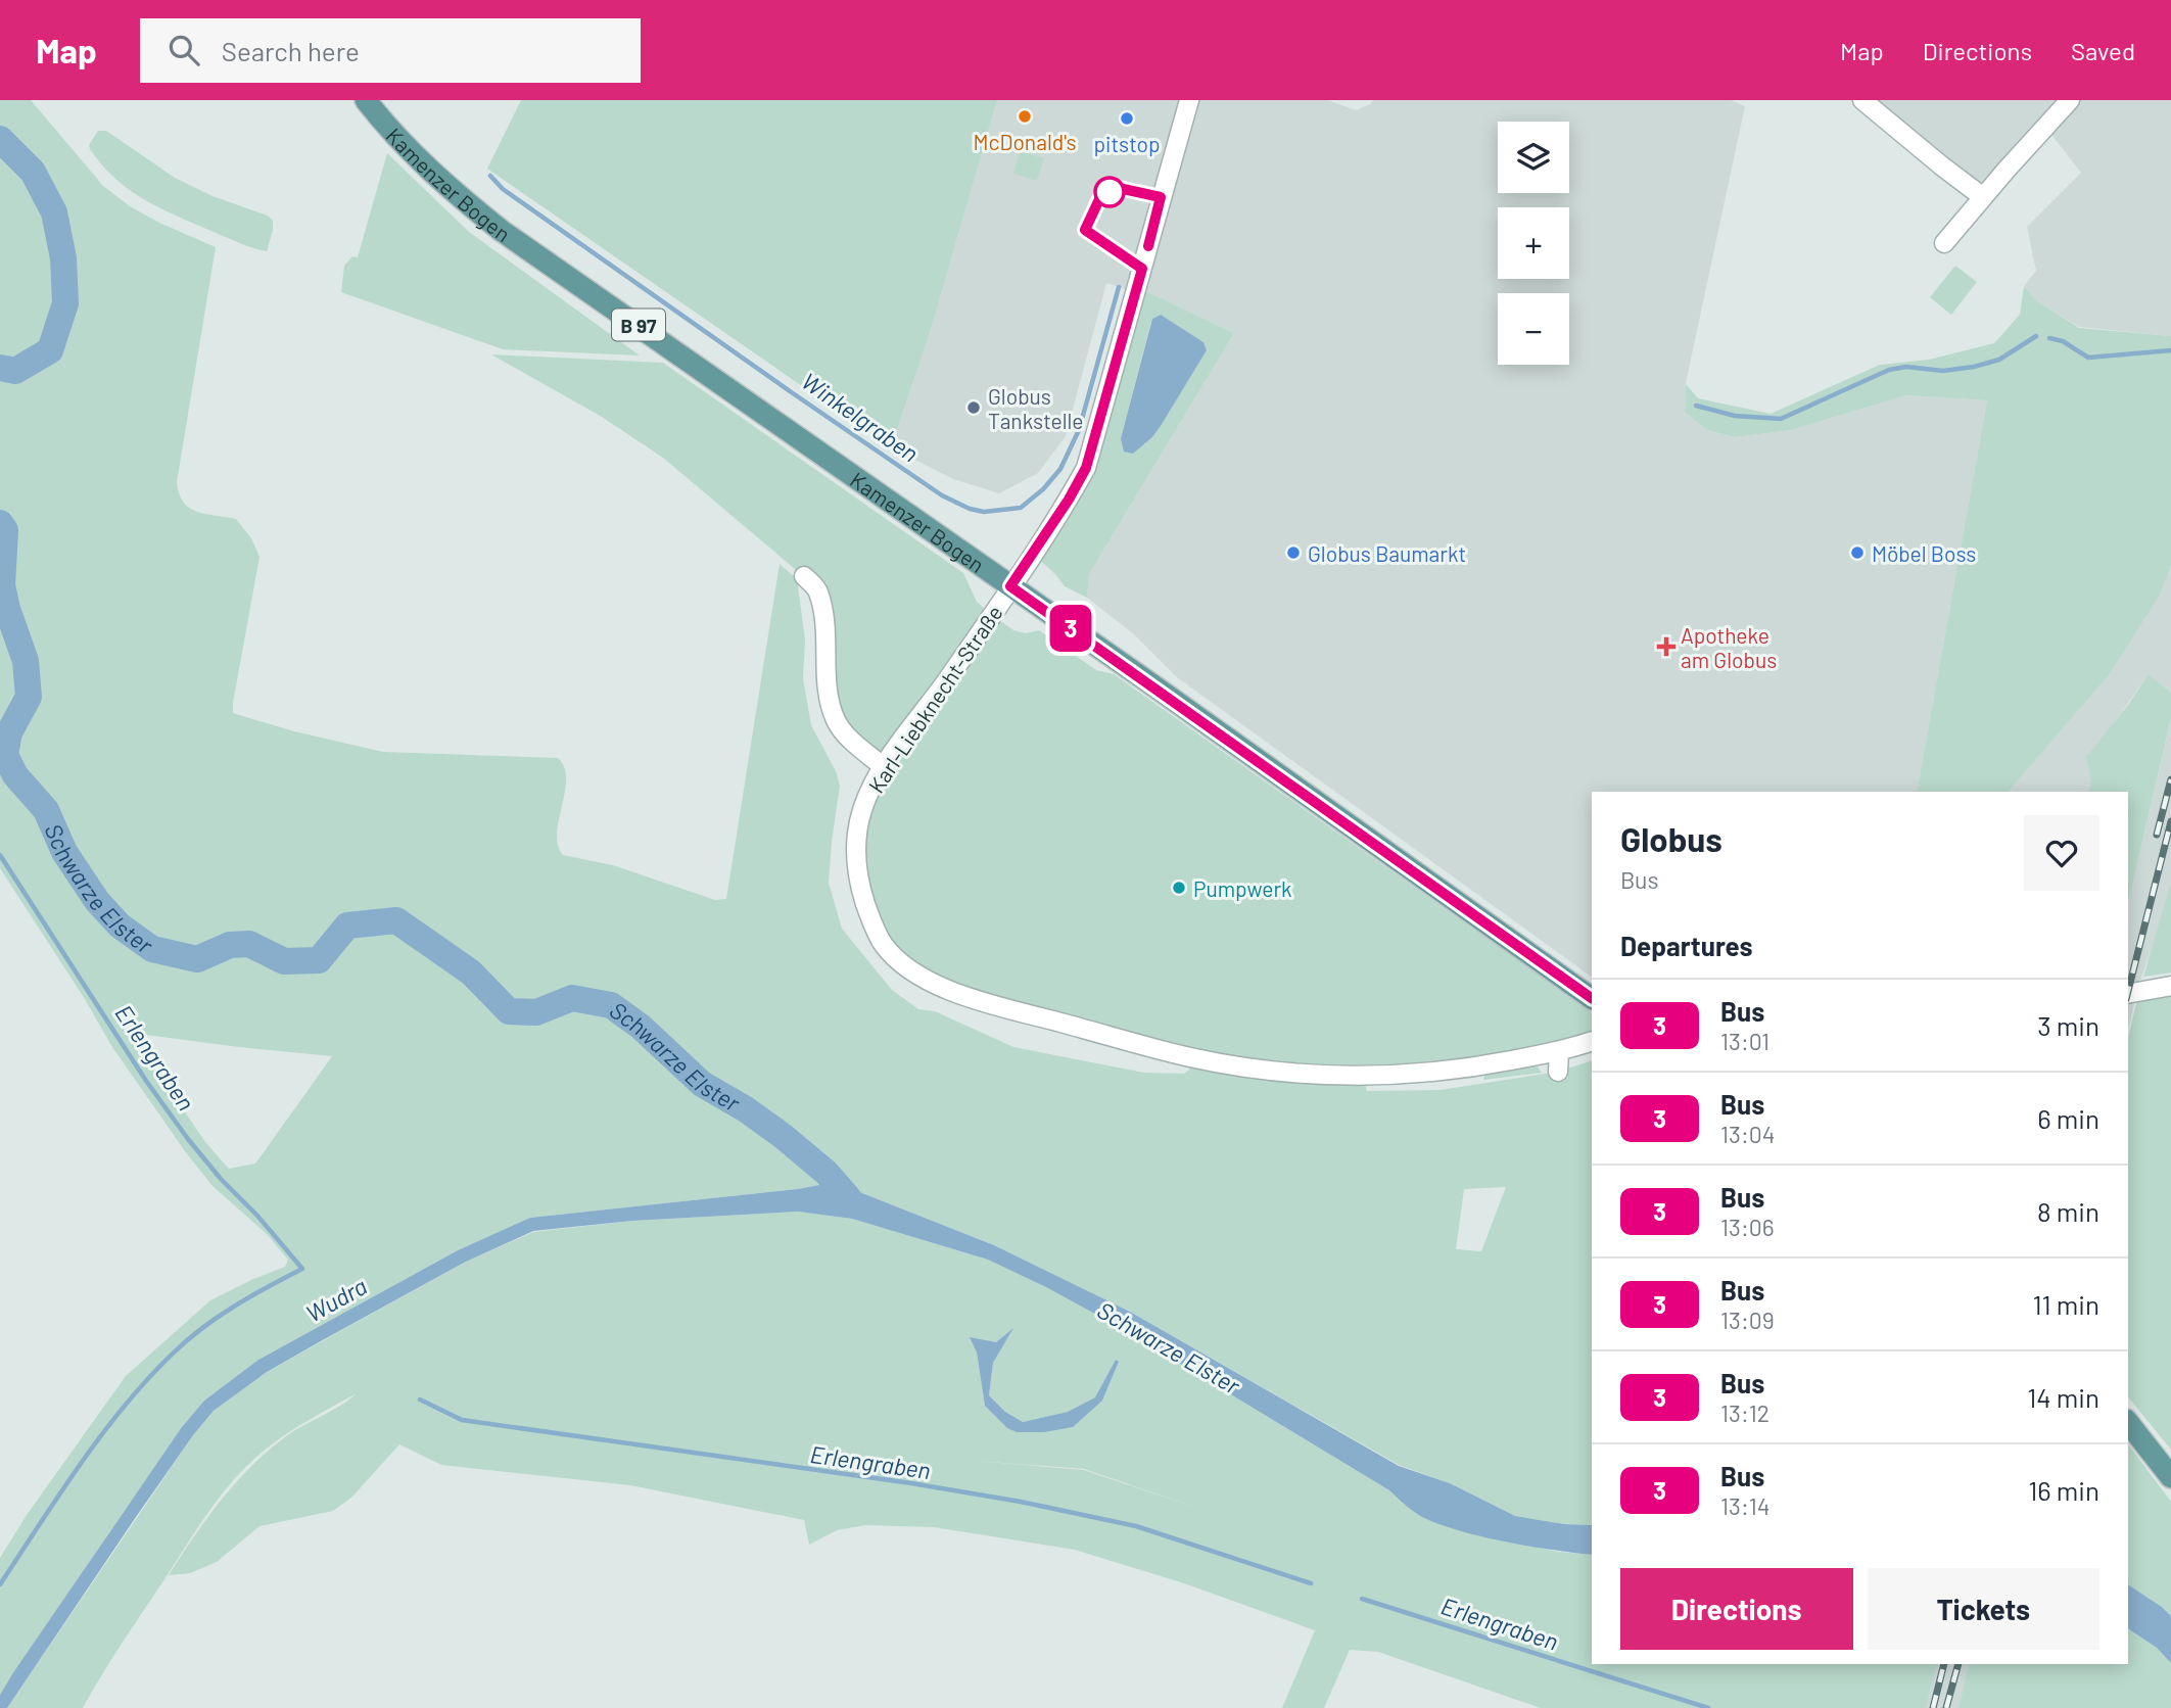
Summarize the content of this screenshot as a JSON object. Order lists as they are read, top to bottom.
{
  "streets": {
    "main road": ["Kamenzer Bogen", "B 97"],
    "street": ["Karl-Liebknecht-Straße"]
  },
  "crossings": [
    ["Kamenzer Bogen", "Karl-Liebknecht-Straße"]
  ],
  "water": [
    "Winkelgraben",
    "Schwarze Elster",
    "Erlengraben",
    "Wudra"
  ],
  "places": {
    "other": [
      "McDonald's",
      "pitstop",
      "Globus Tankstelle",
      "Globus Baumarkt",
      "Möbel Boss",
      "Pumpwerk"
    ],
    "health": ["Apotheke am Globus"]
  },
  "lines": ["bus line 3"],
  "page": {
    "header": "Map",
    "search": "Search here",
    "nav": ["Map", "Directions", "Saved"],
    "on_map": "3",
    "map_buttons": ["+", "−"],
    "heading": [
      ["Globus", "Bus"],
      "Departures"
    ],
    "list": [
      {
        "mark": "3",
        "name": "Bus",
        "note": "13:01",
        "value": "3 min"
      },
      {
        "mark": "3",
        "name": "Bus",
        "note": "13:04",
        "value": "6 min"
      },
      {
        "mark": "3",
        "name": "Bus",
        "note": "13:06",
        "value": "8 min"
      },
      {
        "mark": "3",
        "name": "Bus",
        "note": "13:09",
        "value": "11 min"
      },
      {
        "mark": "3",
        "name": "Bus",
        "note": "13:12",
        "value": "14 min"
      },
      {
        "mark": "3",
        "name": "Bus",
        "note": "13:14",
        "value": "16 min"
      }
    ],
    "buttons": ["Directions", "Tickets"]
  }
}
